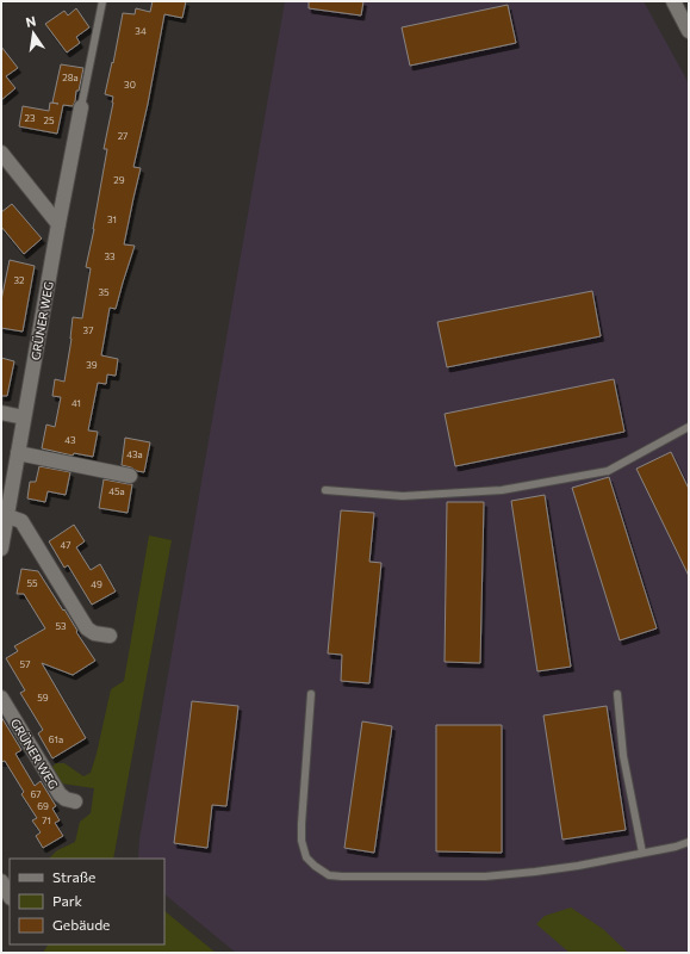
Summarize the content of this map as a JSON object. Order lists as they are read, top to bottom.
{
  "streets": {
    "street": ["GRÜNER WEG"]
  },
  "house_numbers": [
    "34",
    "28a",
    "30",
    "23",
    "25",
    "27",
    "29",
    "31",
    "33",
    "32",
    "35",
    "37",
    "39",
    "41",
    "43",
    "43a",
    "45a",
    "47",
    "55",
    "49",
    "53",
    "57",
    "59",
    "61a",
    "67",
    "69",
    "71"
  ],
  "legend": ["Straße", "Park", "Gebäude"],
  "north": "top"
}
